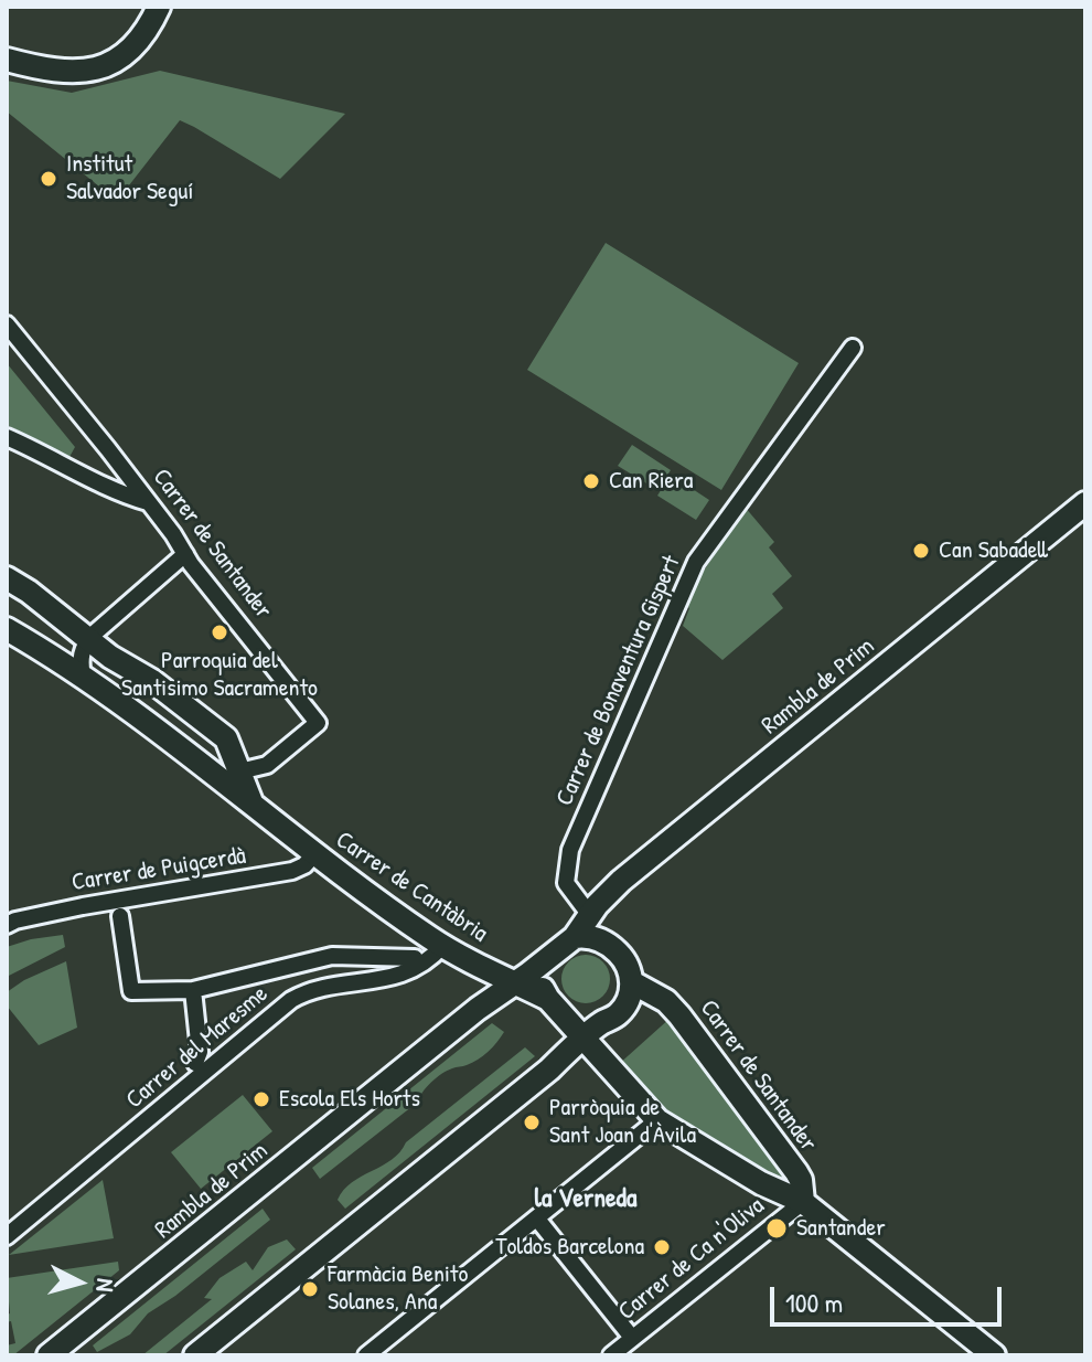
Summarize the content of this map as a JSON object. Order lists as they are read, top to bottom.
{
  "streets": {
    "main road": ["Carrer de Santander", "Rambla de Prim", "Carrer de Cantàbria"],
    "street": [
      "Carrer de Bonaventura Gispert",
      "Carrer de Puigcerdà",
      "Carrer del Maresme",
      "Carrer de Ca n'Oliva"
    ]
  },
  "crossings": [
    ["Carrer de Santander", "Carrer de Bonaventura Gispert"],
    ["Carrer de Santander", "Rambla de Prim"],
    ["Carrer de Santander", "Carrer de Cantàbria"],
    ["Carrer de Santander", "Carrer de Ca n'Oliva"],
    ["Carrer de Bonaventura Gispert", "Rambla de Prim"],
    ["Rambla de Prim", "Carrer de Cantàbria"],
    ["Carrer de Puigcerdà", "Carrer de Cantàbria"],
    ["Carrer de Cantàbria", "Carrer del Maresme"]
  ],
  "districts": ["la Verneda"],
  "places": [
    "Institut Salvador Seguí",
    "Can Riera",
    "Can Sabadell",
    "Parroquia del Santisimo Sacramento",
    "Escola Els Horts",
    "Parròquia de Sant Joan d'Àvila",
    "Santander",
    "Toldos Barcelona",
    "Farmàcia Benito Solanes, Ana"
  ],
  "scale_bar": "100 m",
  "north": "right"
}
